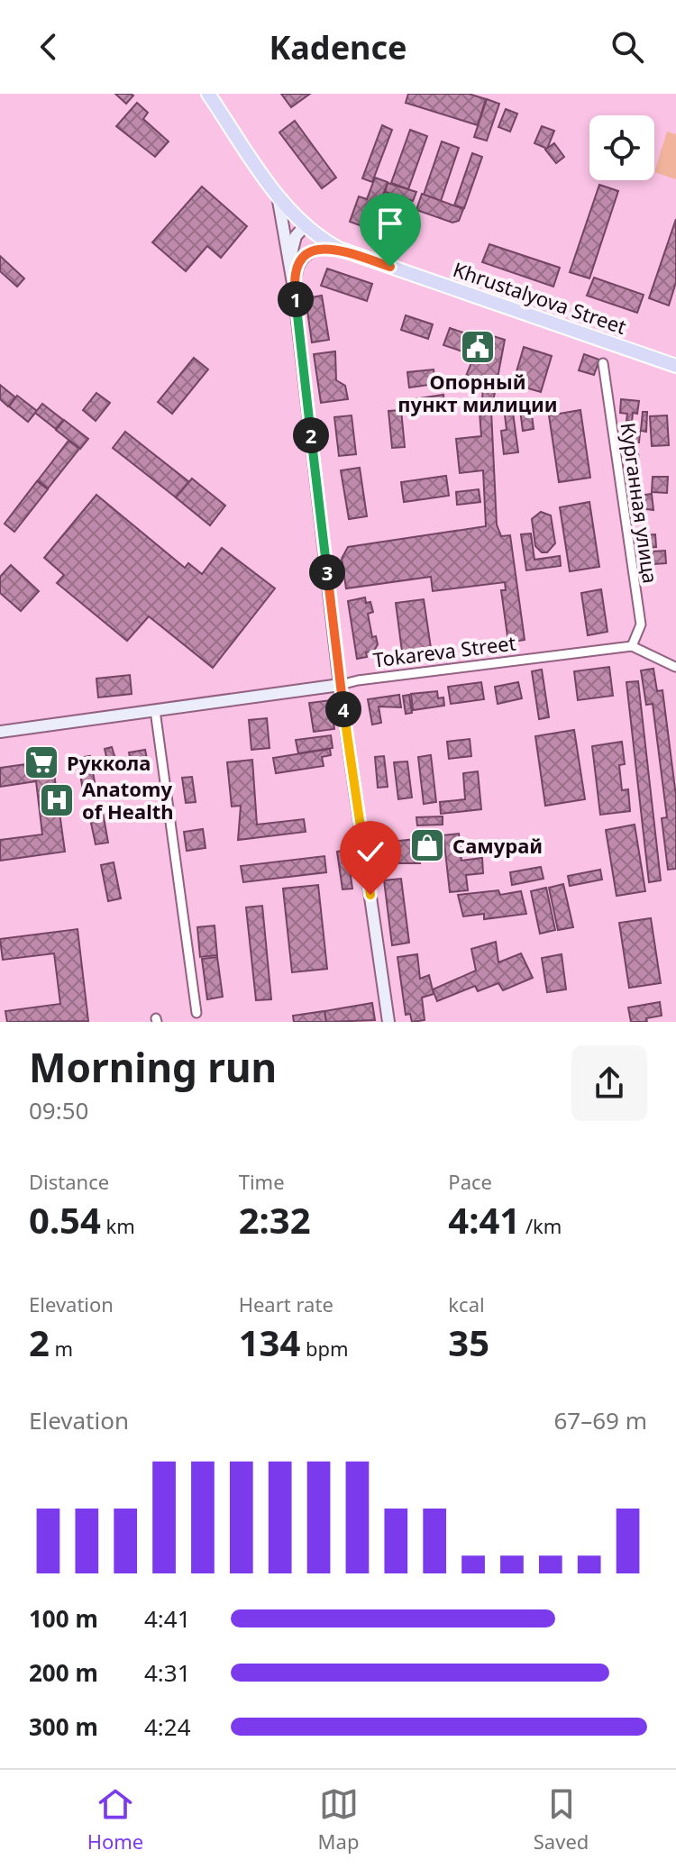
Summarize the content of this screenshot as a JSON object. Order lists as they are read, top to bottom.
{
  "streets": {
    "main road": ["Khrustalyova Street", "Tokareva Street"],
    "street": ["Курганная улица"]
  },
  "crossings": [
    ["Курганная улица", "Tokareva Street"]
  ],
  "places": {
    "public building": ["Опорный пункт милиции"],
    "supermarket": ["Руккола"],
    "hospital": ["Anatomy of Health"],
    "shop": ["Самурай"]
  },
  "page": {
    "header": "Kadence",
    "pins": [
      "1",
      "2",
      "3",
      "4"
    ],
    "heading": ["Morning run", "09:50"],
    "stats": [
      ["Distance", "0.54 km"],
      ["Time", "2:32"],
      ["Pace", "4:41 /km"],
      ["Elevation", "2 m"],
      ["Heart rate", "134 bpm"],
      ["kcal", "35"]
    ],
    "chart": ["Elevation", "67–69 m"],
    "list": [
      {
        "name": "100 m",
        "note": "4:41"
      },
      {
        "name": "200 m",
        "note": "4:31"
      },
      {
        "name": "300 m",
        "note": "4:24"
      }
    ],
    "tabs": ["Home", "Map", "Saved"]
  }
}
